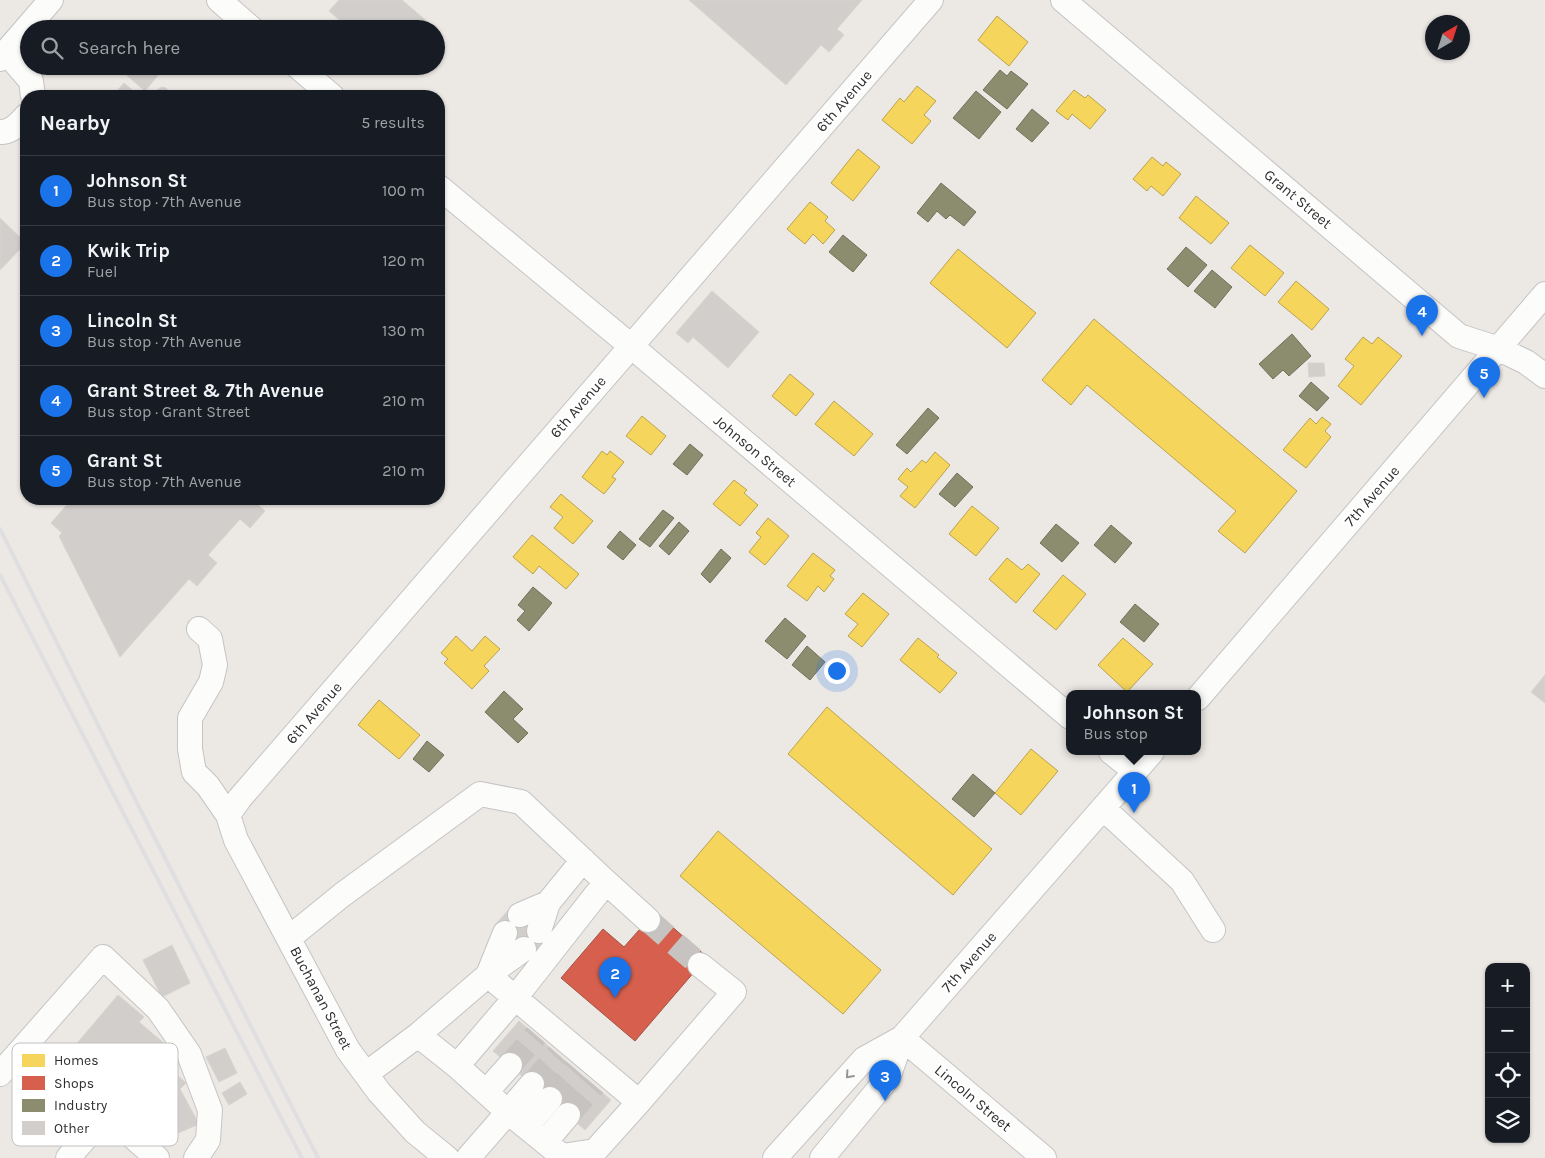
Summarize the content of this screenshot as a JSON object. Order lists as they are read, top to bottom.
{
  "streets": {
    "street": [
      "6th Avenue",
      "Grant Street",
      "Johnson Street",
      "7th Avenue",
      "Buchanan Street",
      "Lincoln Street"
    ]
  },
  "crossings": [
    ["6th Avenue", "Johnson Street"],
    ["6th Avenue", "Buchanan Street"],
    ["Grant Street", "7th Avenue"],
    ["7th Avenue", "Lincoln Street"]
  ],
  "legend": [
    "Homes",
    "Shops",
    "Industry",
    "Other"
  ],
  "north": "top right",
  "page": {
    "search": "Search here",
    "heading": ["Nearby", "5 results"],
    "list": [
      {
        "mark": "1",
        "name": "Johnson St",
        "note": "Bus stop · 7th Avenue",
        "value": "100 m"
      },
      {
        "mark": "2",
        "name": "Kwik Trip",
        "note": "Fuel",
        "value": "120 m"
      },
      {
        "mark": "3",
        "name": "Lincoln St",
        "note": "Bus stop · 7th Avenue",
        "value": "130 m"
      },
      {
        "mark": "4",
        "name": "Grant Street & 7th Avenue",
        "note": "Bus stop · Grant Street",
        "value": "210 m"
      },
      {
        "mark": "5",
        "name": "Grant St",
        "note": "Bus stop · 7th Avenue",
        "value": "210 m"
      }
    ],
    "pins": [
      "4",
      "5",
      "1",
      "2",
      "3"
    ],
    "popup": ["Johnson St", "Bus stop"],
    "map_buttons": ["+", "−"]
  }
}
